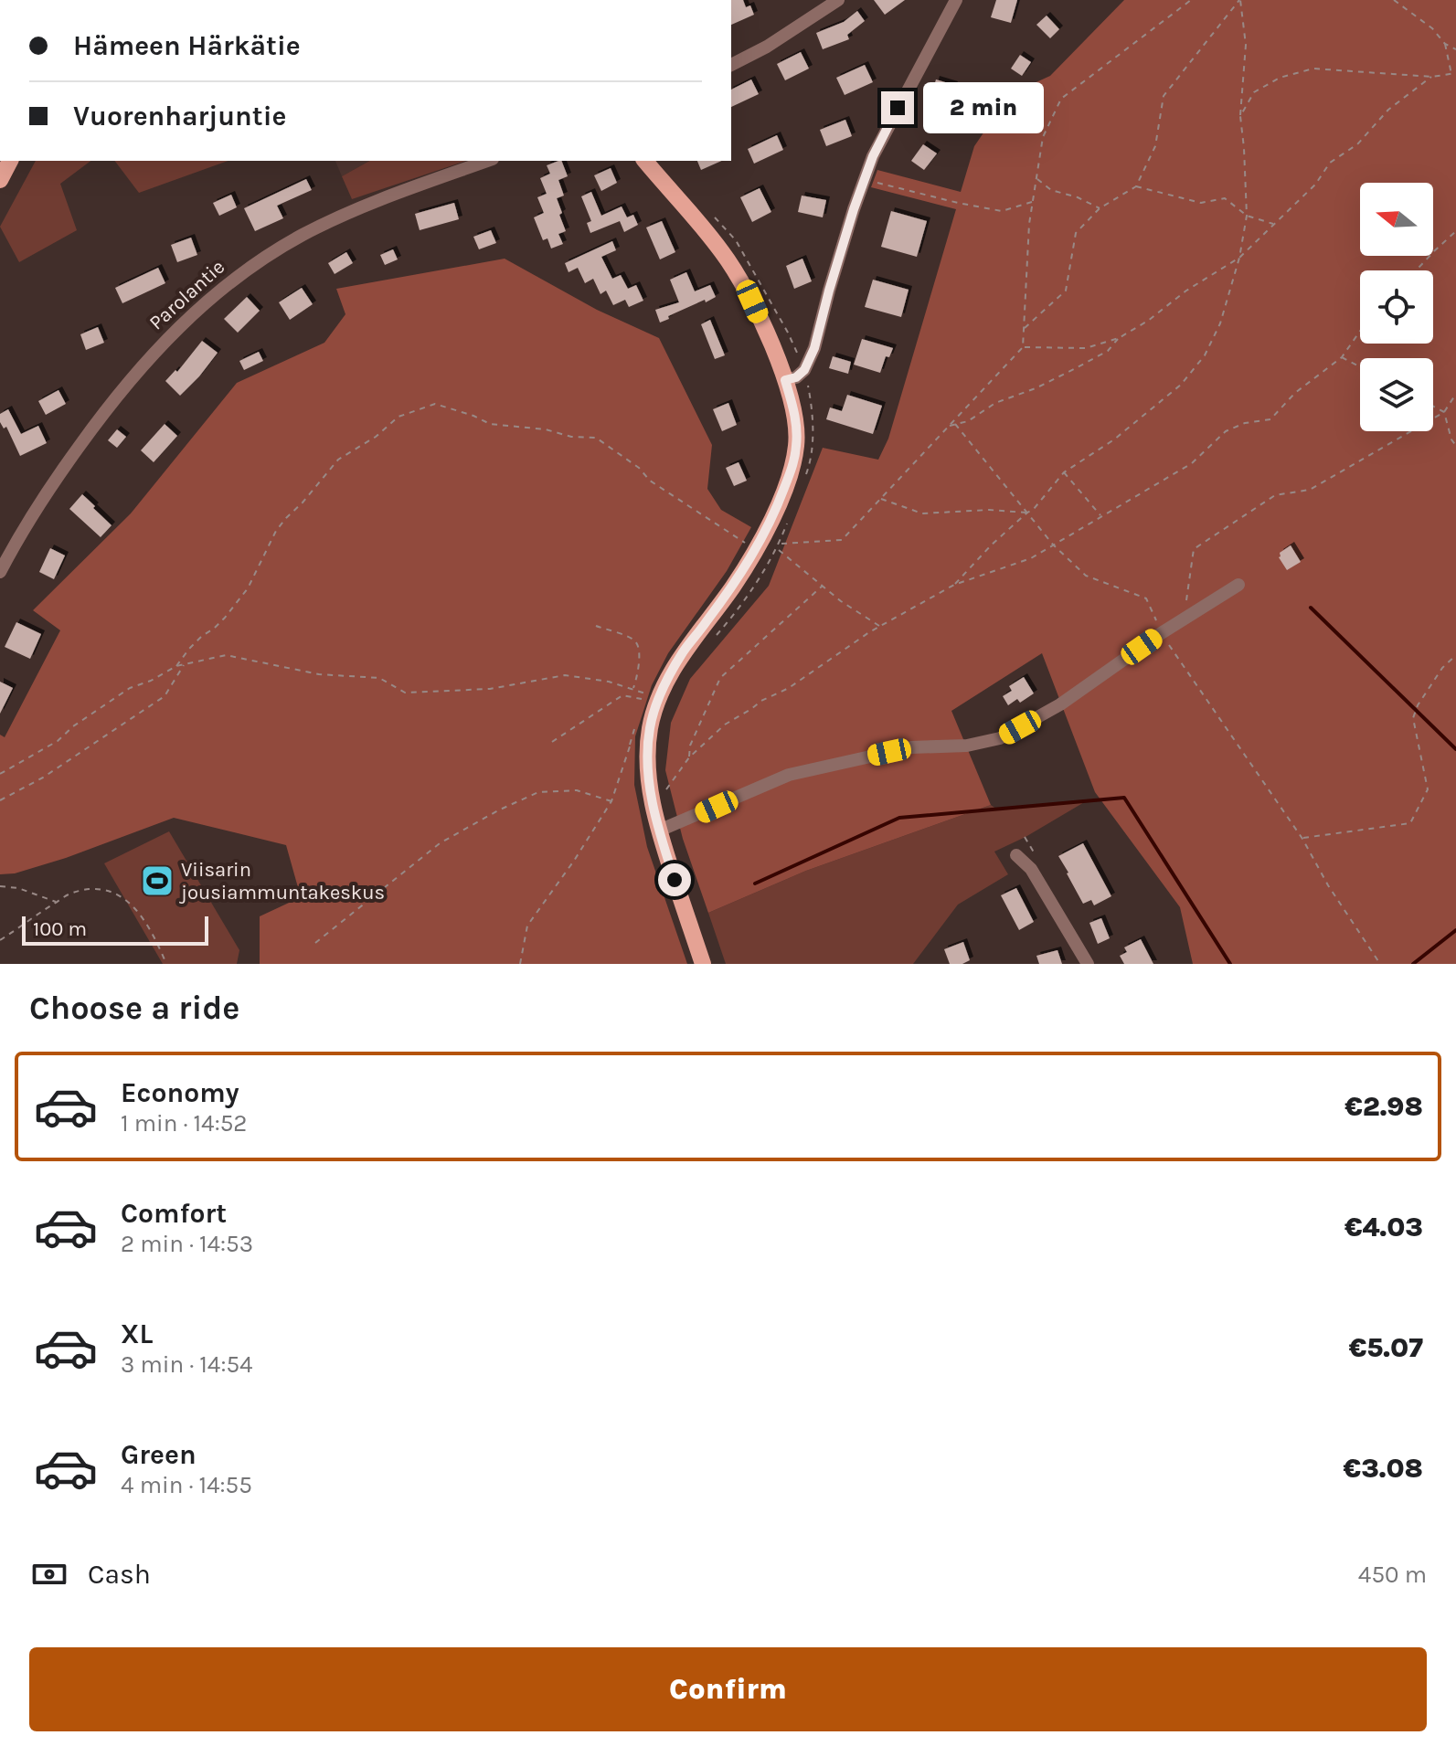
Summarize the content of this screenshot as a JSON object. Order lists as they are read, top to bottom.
{
  "streets": {
    "street": ["Parolantie"]
  },
  "places": {
    "sports": ["Viisarin jousiammuntakeskus"]
  },
  "scale_bar": "100 m",
  "north": "left",
  "page": {
    "banner": ["Hämeen Härkätie", "Vuorenharjuntie"],
    "bubble": "2 min",
    "scale": "100 m",
    "heading": "Choose a ride",
    "list": [
      {
        "name": "Economy",
        "note": "1 min · 14:52",
        "value": "€2.98"
      },
      {
        "name": "Comfort",
        "note": "2 min · 14:53",
        "value": "€4.03"
      },
      {
        "name": "XL",
        "note": "3 min · 14:54",
        "value": "€5.07"
      },
      {
        "name": "Green",
        "note": "4 min · 14:55",
        "value": "€3.08"
      }
    ],
    "pay": ["Cash", "450 m"],
    "buttons": "Confirm"
  }
}
